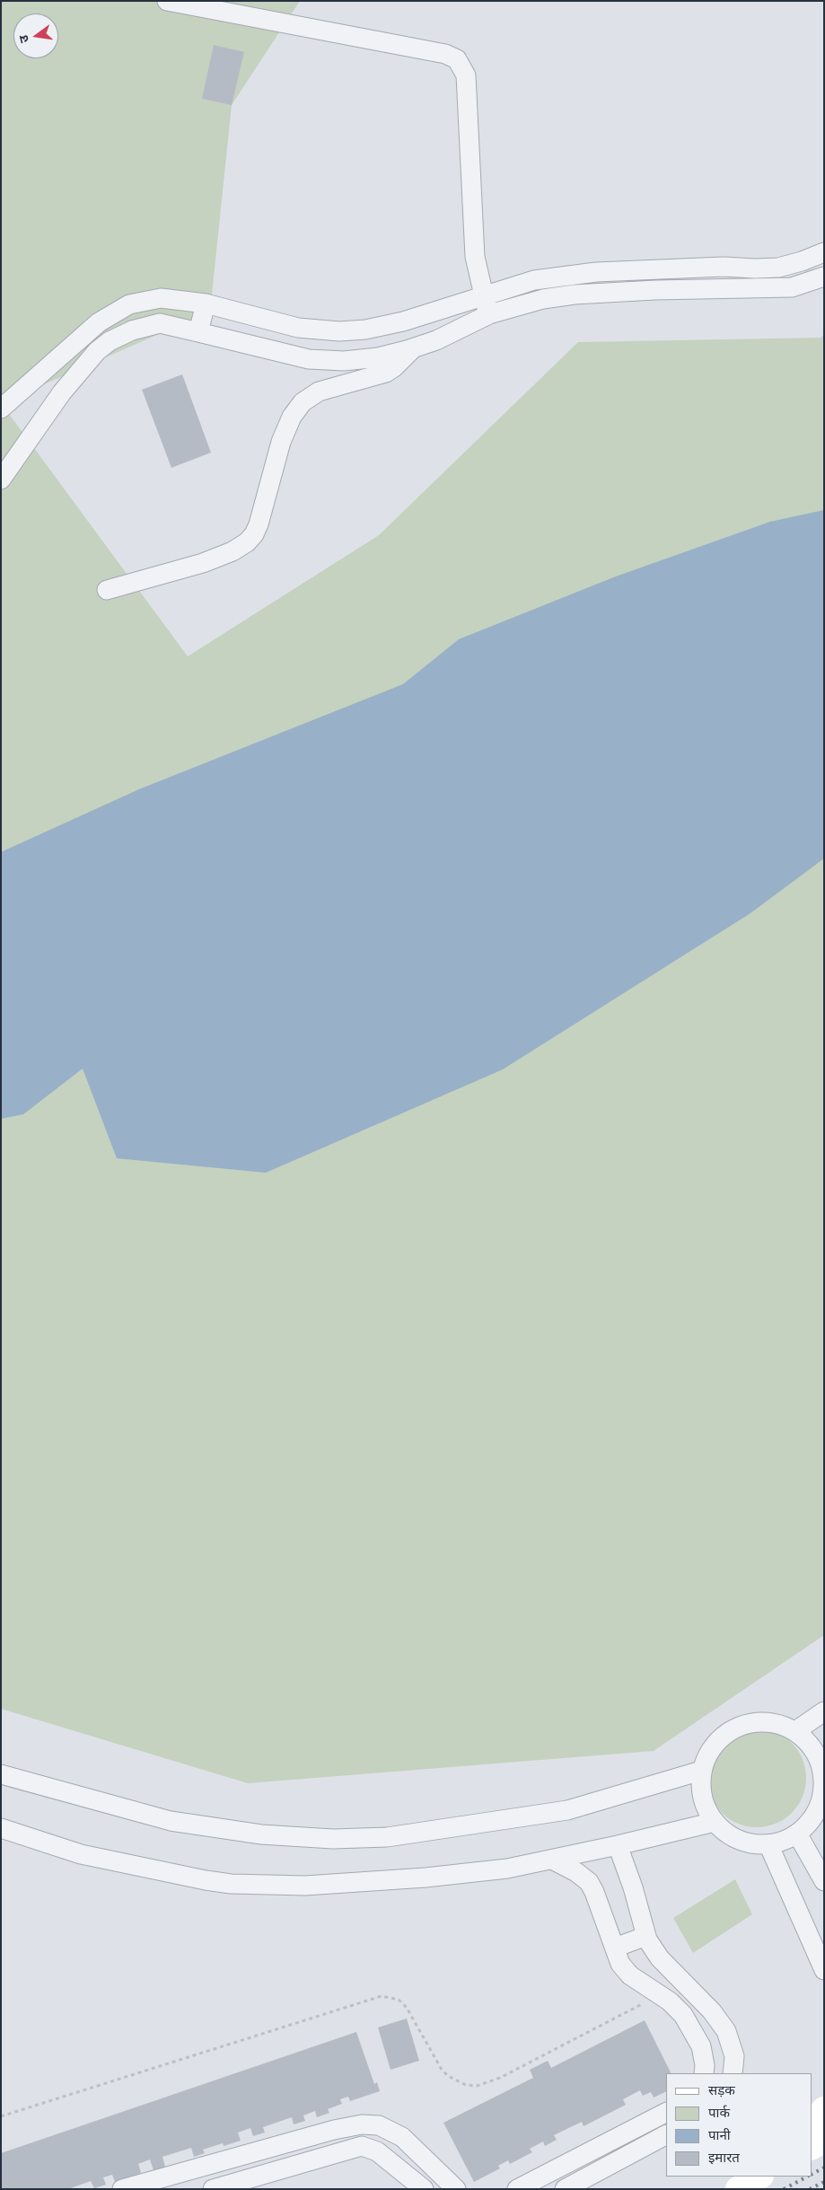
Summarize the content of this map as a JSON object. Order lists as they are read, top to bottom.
{
  "legend": [
    "सड़क",
    "पार्क",
    "पानी",
    "इमारत"
  ],
  "north": "left"
}
